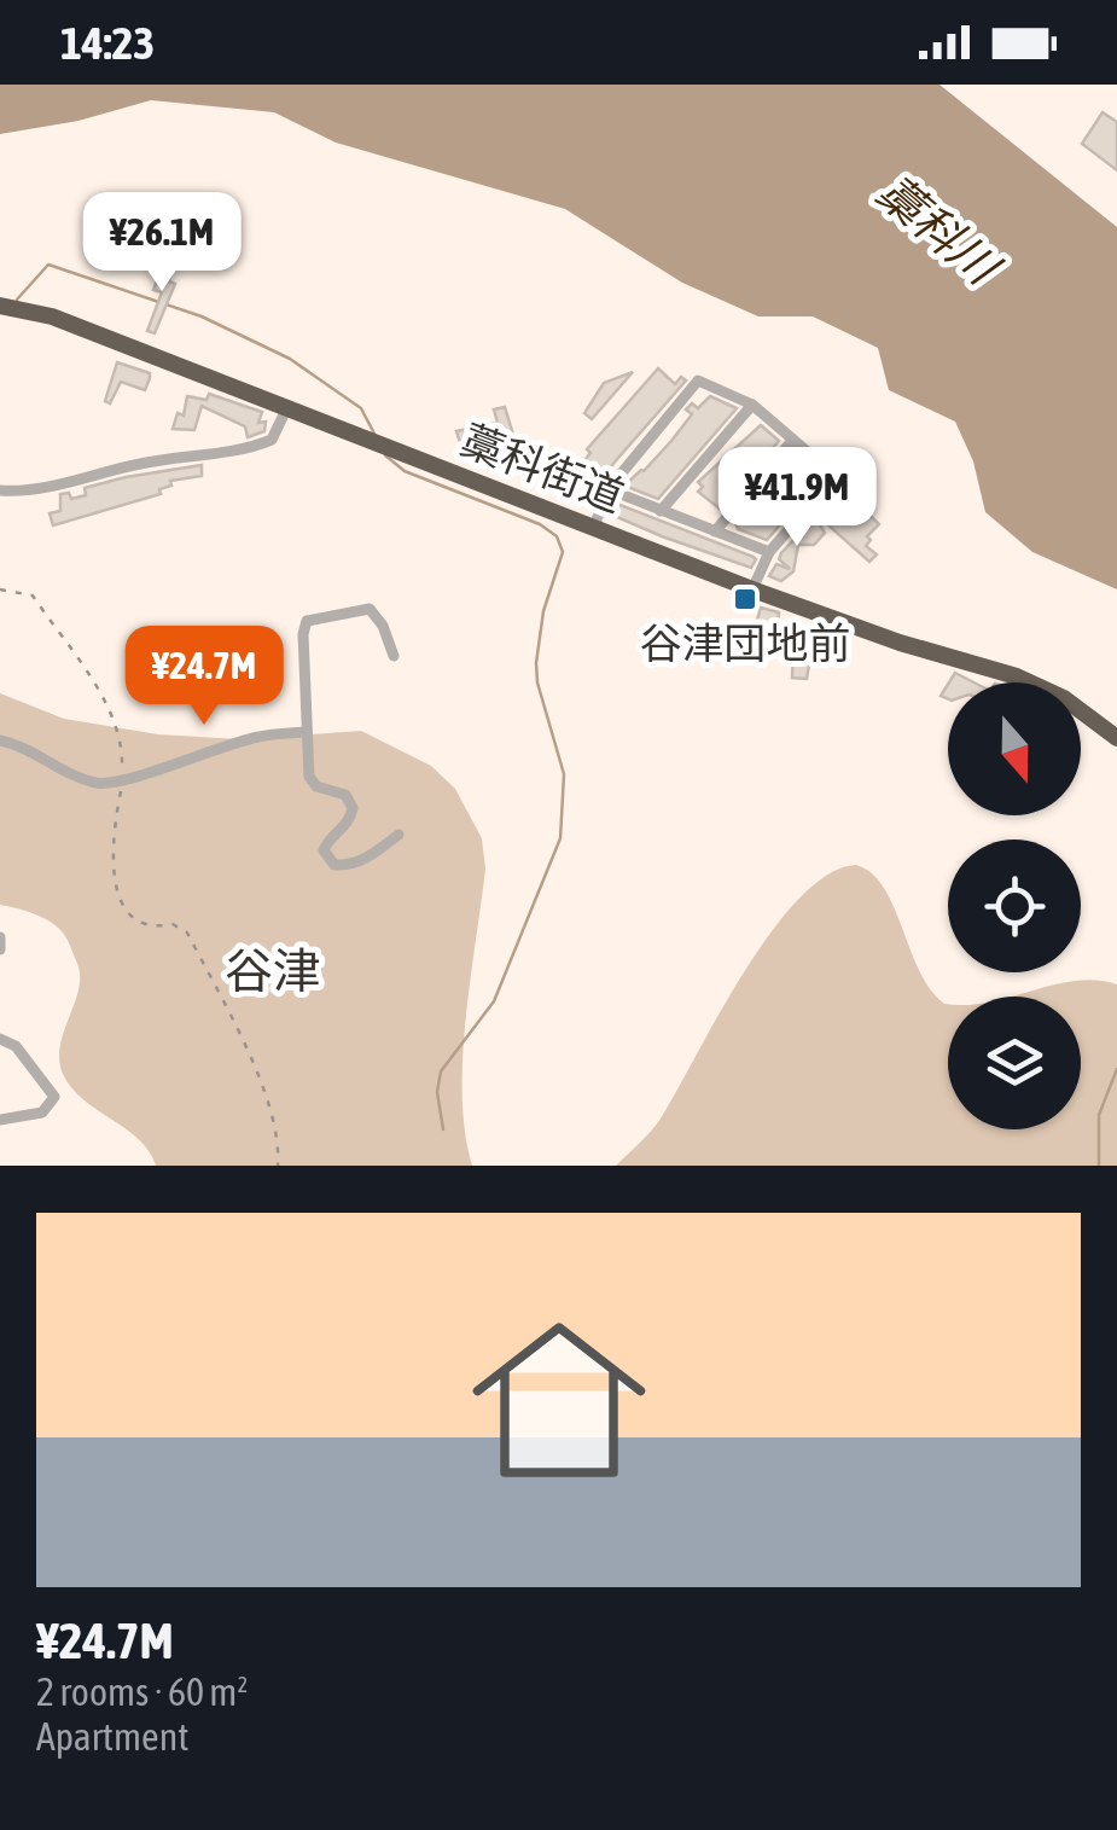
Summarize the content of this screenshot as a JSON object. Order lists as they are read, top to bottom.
{
  "streets": {
    "highway": ["藁科街道"]
  },
  "districts": ["谷津"],
  "water": ["藁科川"],
  "places": {
    "transit": ["谷津団地前"]
  },
  "north": "bottom",
  "page": {
    "status": "14:23",
    "price": ["¥26.1M", "¥41.9M", "¥24.7M"],
    "list": [
      {
        "name": "¥24.7M",
        "note": "2 rooms · 60 m² · Apartment"
      }
    ]
  }
}
